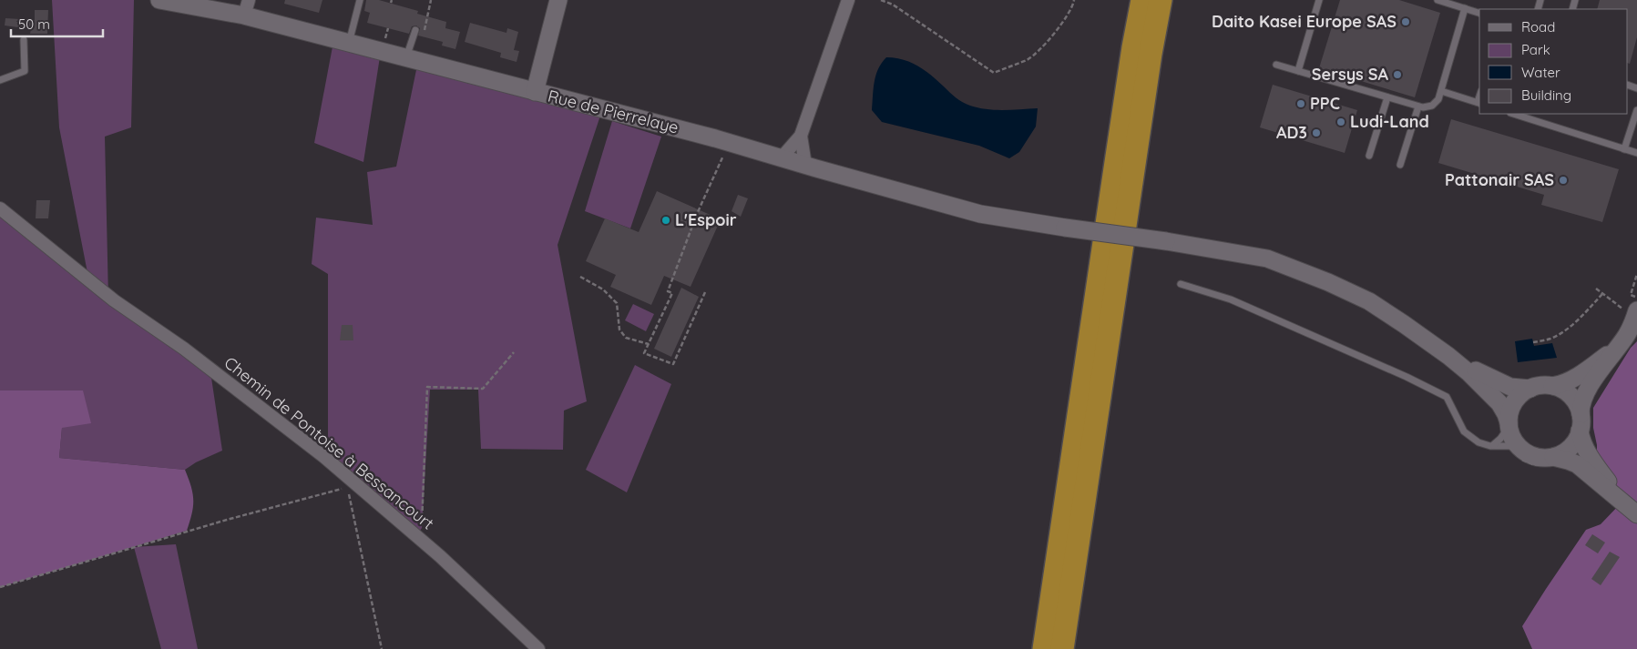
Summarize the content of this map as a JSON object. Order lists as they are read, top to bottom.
{
  "streets": {
    "main road": ["Rue de Pierrelaye"],
    "street": ["Chemin de Pontoise à Bessancourt"]
  },
  "places": [
    "Daito Kasei Europe SAS",
    "Sersys SA",
    "PPC",
    "Ludi-Land",
    "AD3",
    "Pattonair SAS",
    "L'Espoir"
  ],
  "legend": [
    "Road",
    "Park",
    "Water",
    "Building"
  ],
  "scale_bar": "50 m"
}
